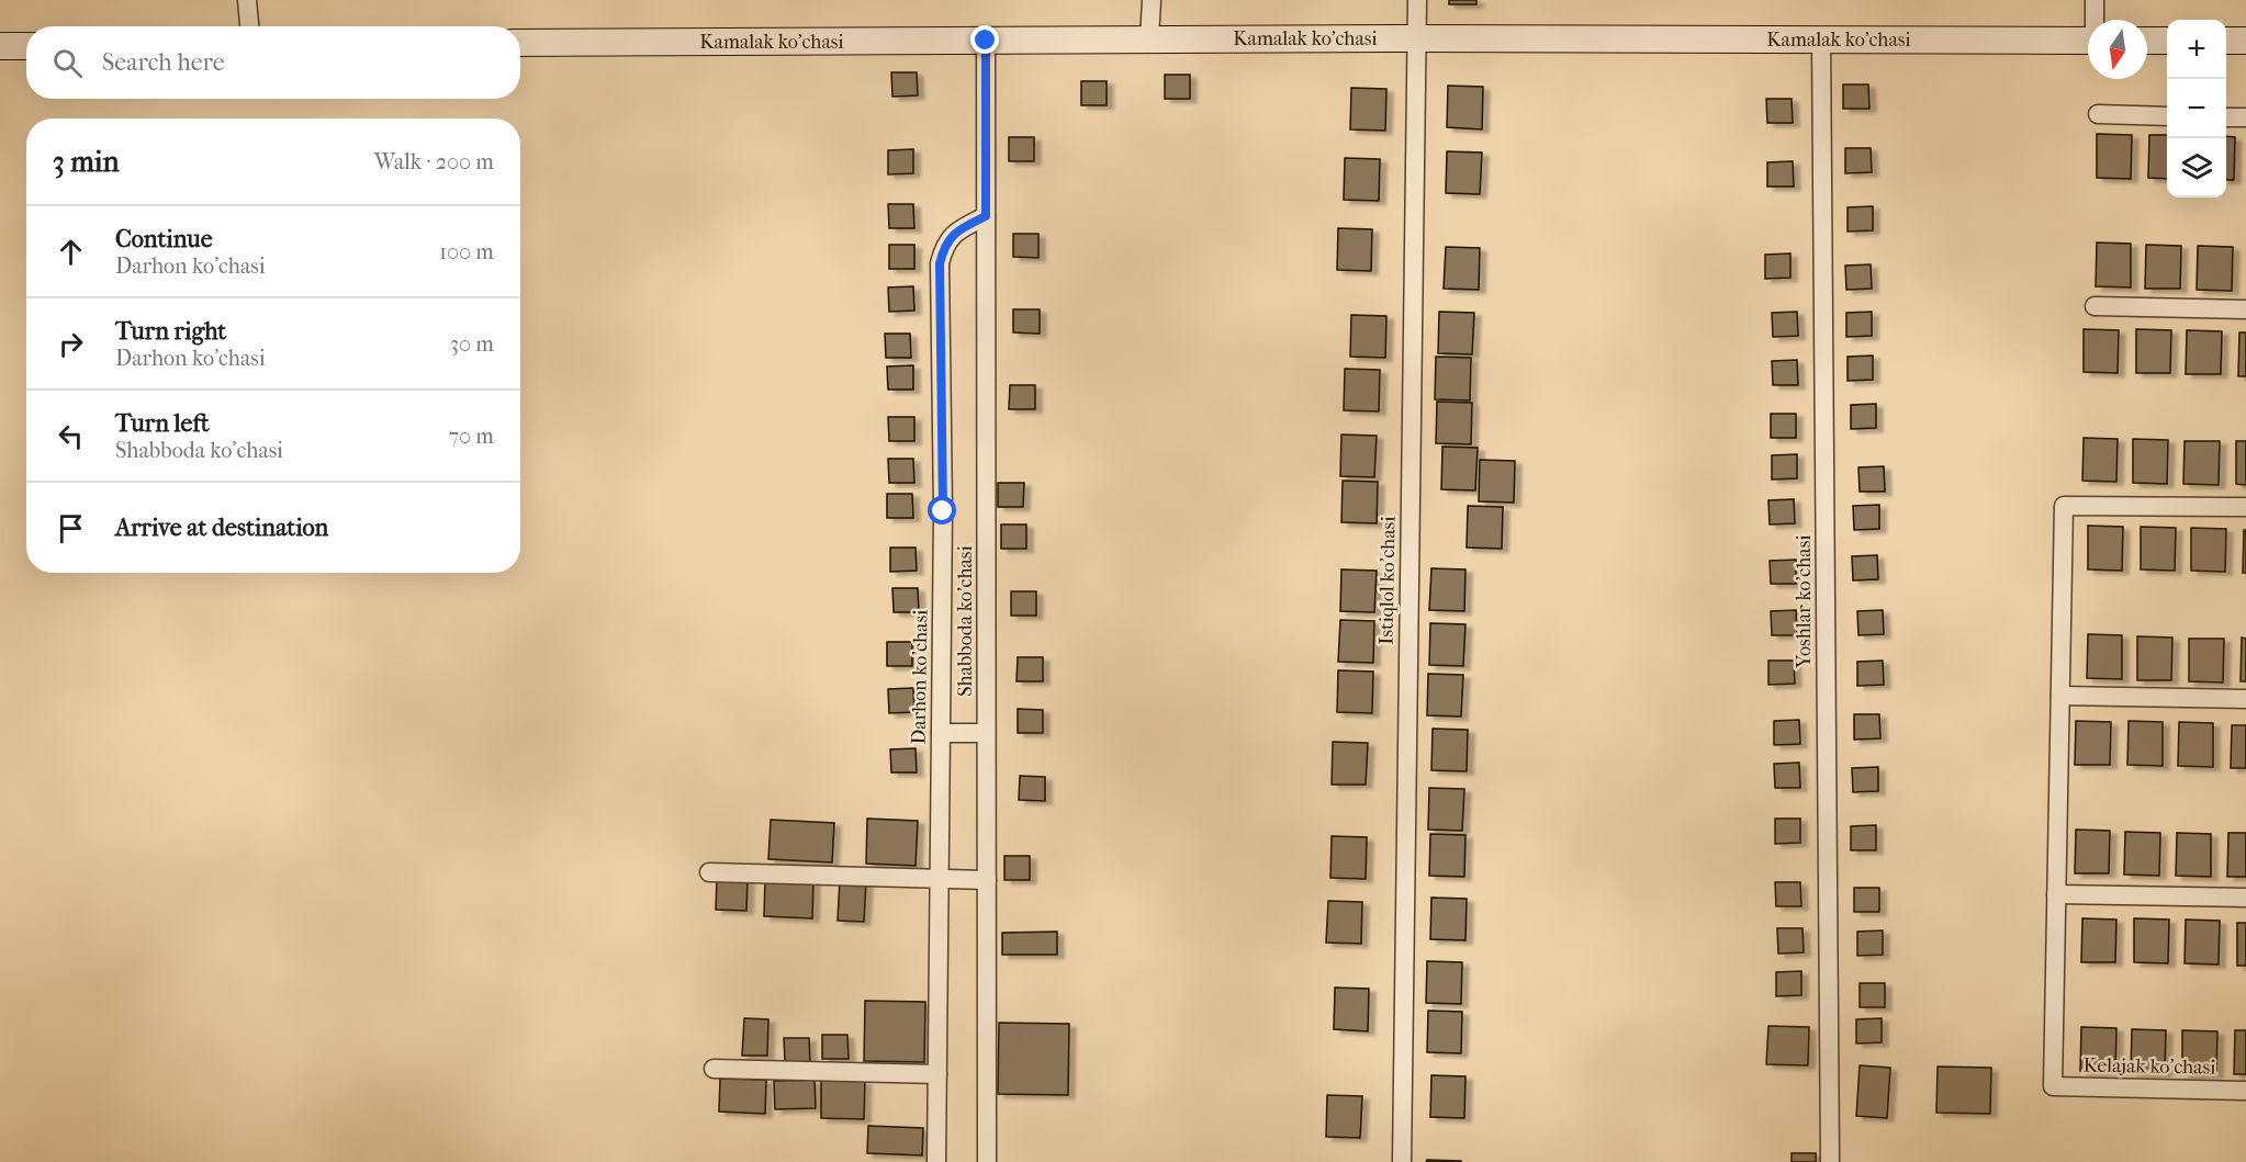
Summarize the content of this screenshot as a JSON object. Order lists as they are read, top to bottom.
{
  "streets": {
    "main road": ["Kamalak ko'chasi"],
    "street": [
      "Istiqlol ko'chasi",
      "Yoshlar ko'chasi",
      "Shabboda ko'chasi",
      "Darhon ko'chasi",
      "Kelajak ko'chasi"
    ]
  },
  "crossings": [
    ["Kamalak ko'chasi", "Istiqlol ko'chasi"],
    ["Kamalak ko'chasi", "Yoshlar ko'chasi"],
    ["Kamalak ko'chasi", "Shabboda ko'chasi"],
    ["Shabboda ko'chasi", "Darhon ko'chasi"]
  ],
  "north": "bottom",
  "page": {
    "map_buttons": ["+", "−"],
    "search": "Search here",
    "heading": ["3 min", "Walk · 200 m"],
    "list": [
      ["Continue", "Darhon ko'chasi", "100 m"],
      ["Turn right", "Darhon ko'chasi", "30 m"],
      ["Turn left", "Shabboda ko'chasi", "70 m"],
      "Arrive at destination"
    ]
  }
}
